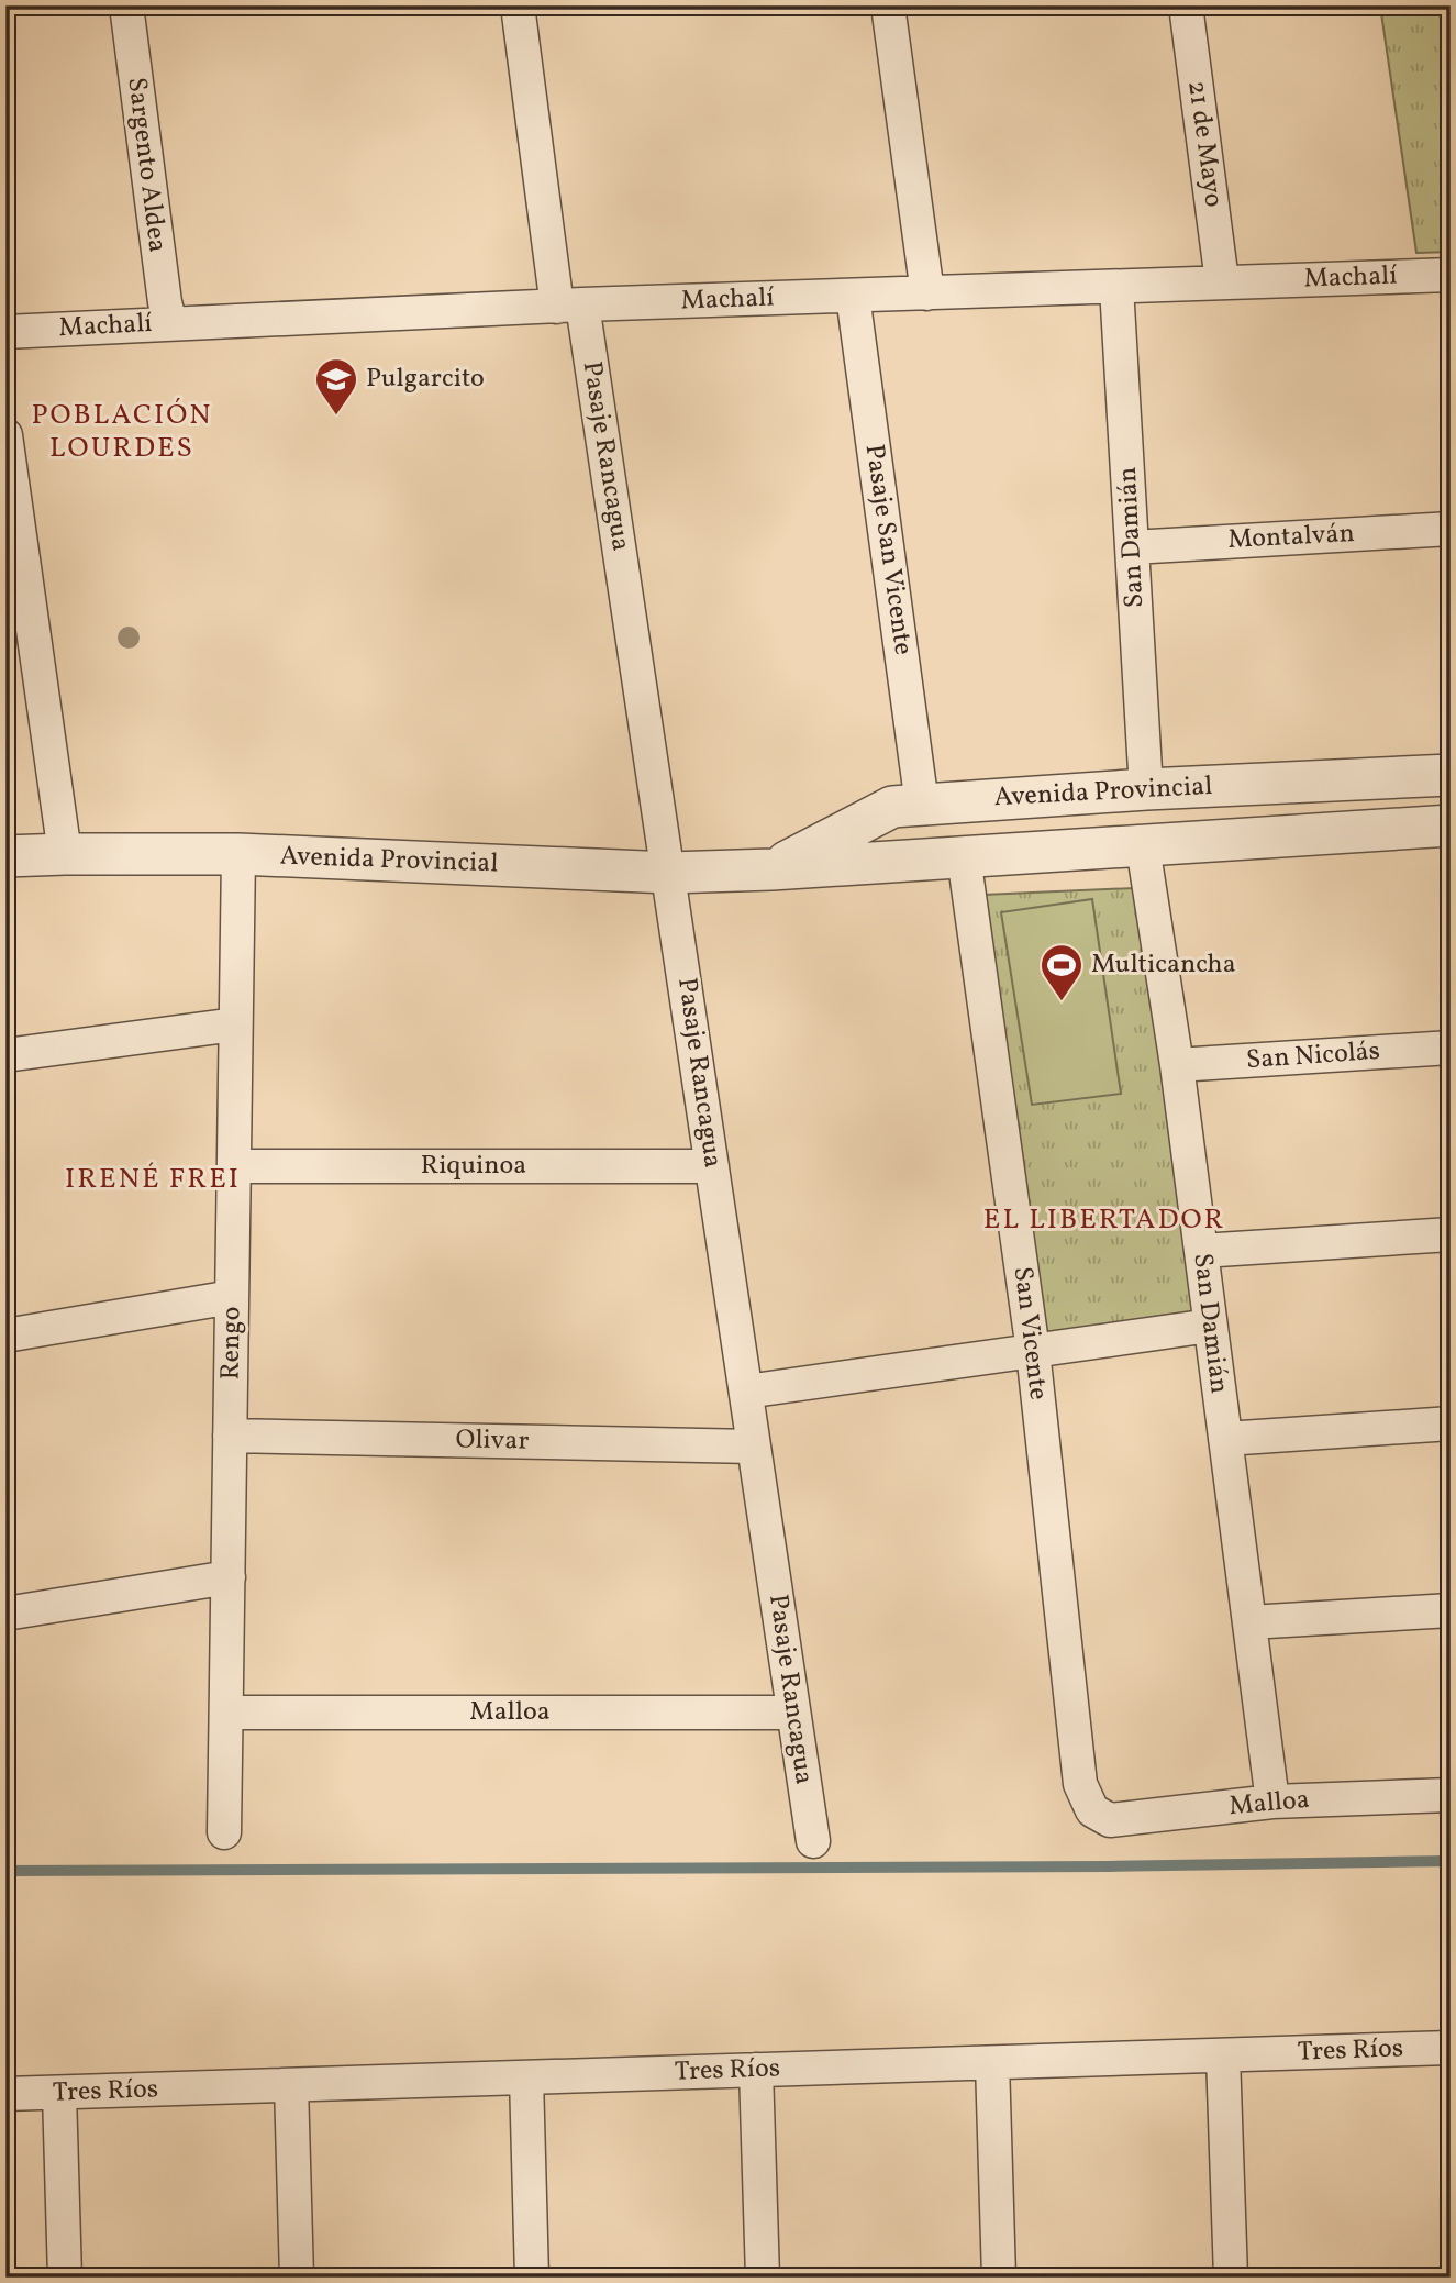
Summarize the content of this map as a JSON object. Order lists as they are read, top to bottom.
{
  "streets": {
    "street": [
      "21 de Mayo",
      "Sargento Aldea",
      "Machalí",
      "Pasaje Rancagua",
      "San Damián",
      "Montalván",
      "Pasaje San Vicente",
      "Avenida Provincial",
      "San Nicolás",
      "Riquinoa",
      "San Vicente",
      "Rengo",
      "Olivar",
      "Malloa",
      "Tres Ríos"
    ]
  },
  "crossings": [
    ["21 de Mayo", "Machalí"],
    ["Sargento Aldea", "Machalí"],
    ["Machalí", "Pasaje Rancagua"],
    ["Machalí", "San Damián"],
    ["Machalí", "Pasaje San Vicente"],
    ["Pasaje Rancagua", "Avenida Provincial"],
    ["Pasaje Rancagua", "Riquinoa"],
    ["Pasaje Rancagua", "Olivar"],
    ["Pasaje Rancagua", "Malloa"],
    ["San Damián", "Montalván"],
    ["San Damián", "Avenida Provincial"],
    ["San Damián", "San Nicolás"],
    ["San Damián", "Malloa"],
    ["Pasaje San Vicente", "Avenida Provincial"],
    ["Avenida Provincial", "San Vicente"],
    ["Avenida Provincial", "Rengo"],
    ["Riquinoa", "Rengo"],
    ["San Vicente", "Malloa"],
    ["Rengo", "Olivar"],
    ["Rengo", "Malloa"]
  ],
  "districts": ["POBLACIÓN LOURDES", "IRENÉ FREI", "EL LIBERTADOR"],
  "places": {
    "school or university": ["Pulgarcito"],
    "sports": ["Multicancha"]
  }
}
